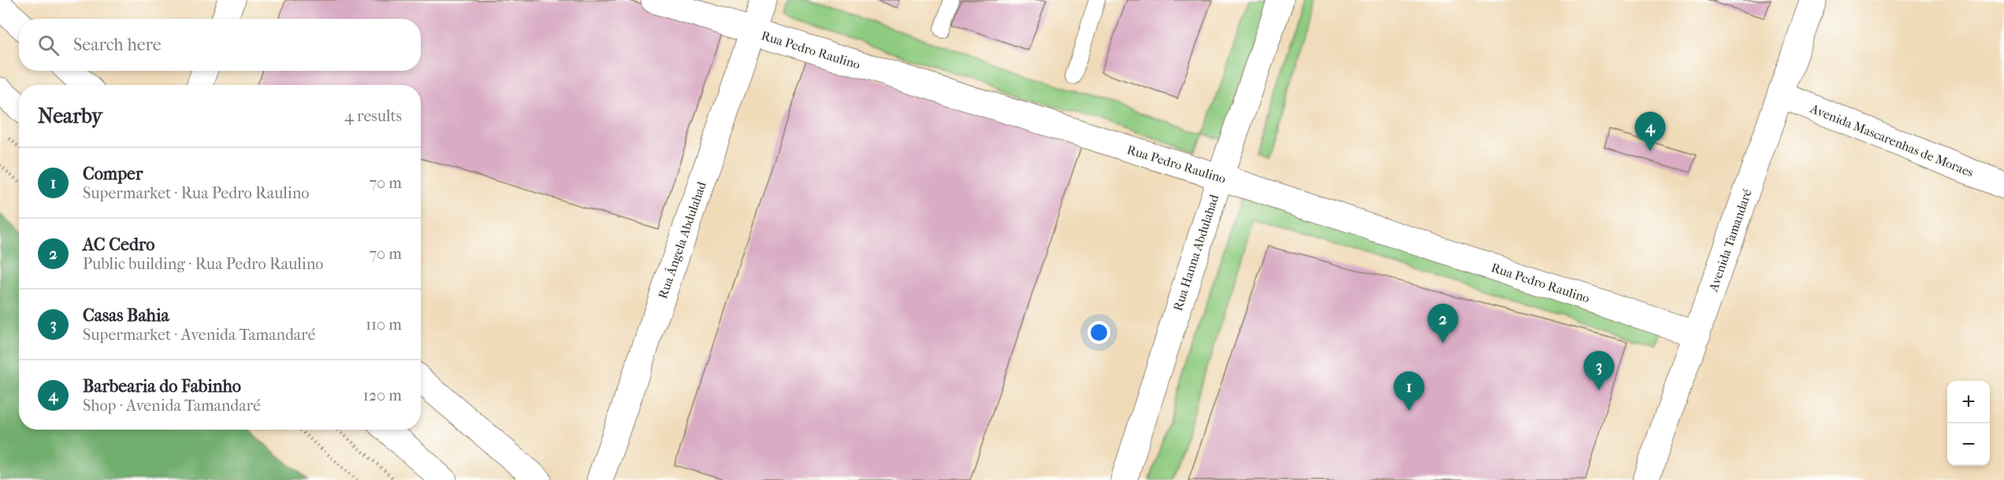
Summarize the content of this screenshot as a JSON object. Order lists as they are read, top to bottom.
{
  "streets": {
    "street": [
      "Rua Pedro Raulino",
      "Avenida Mascarenhas de Moraes",
      "Rua Ângela Abdulahad",
      "Avenida Tamandaré",
      "Rua Hanna Abdulahad"
    ]
  },
  "crossings": [
    ["Rua Pedro Raulino", "Rua Ângela Abdulahad"],
    ["Rua Pedro Raulino", "Avenida Tamandaré"],
    ["Rua Pedro Raulino", "Rua Hanna Abdulahad"],
    ["Avenida Mascarenhas de Moraes", "Avenida Tamandaré"]
  ],
  "page": {
    "search": "Search here",
    "heading": ["Nearby", "4 results"],
    "pins": [
      "4",
      "2",
      "3",
      "1"
    ],
    "list": [
      {
        "mark": "1",
        "name": "Comper",
        "note": "Supermarket · Rua Pedro Raulino",
        "value": "70 m"
      },
      {
        "mark": "2",
        "name": "AC Cedro",
        "note": "Public building · Rua Pedro Raulino",
        "value": "70 m"
      },
      {
        "mark": "3",
        "name": "Casas Bahia",
        "note": "Supermarket · Avenida Tamandaré",
        "value": "110 m"
      },
      {
        "mark": "4",
        "name": "Barbearia do Fabinho",
        "note": "Shop · Avenida Tamandaré",
        "value": "120 m"
      }
    ],
    "map_buttons": ["+", "−"]
  }
}
